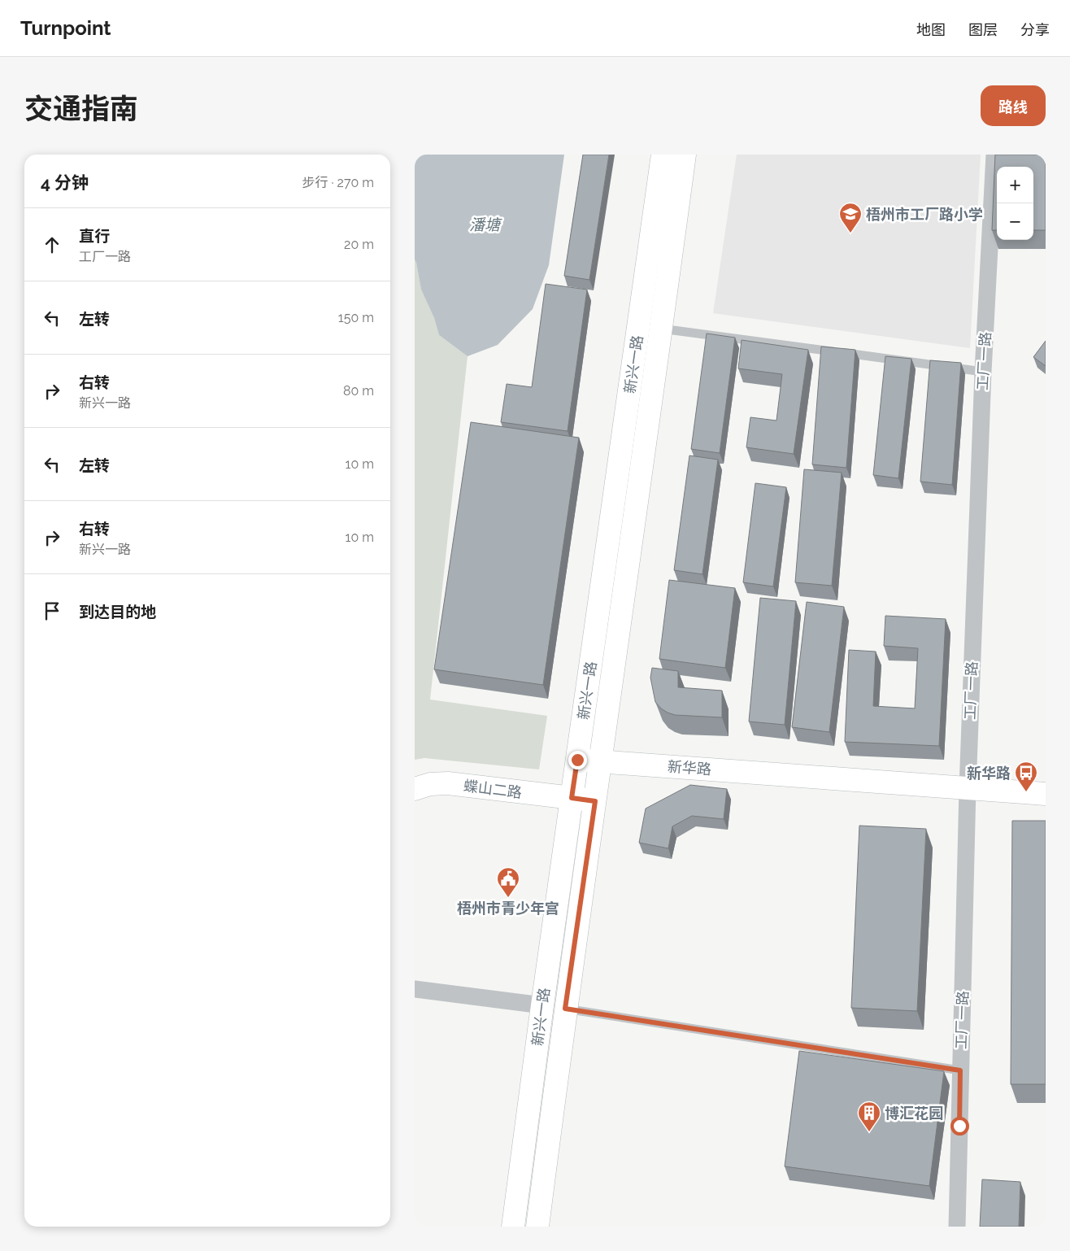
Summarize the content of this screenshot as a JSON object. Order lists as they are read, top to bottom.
{
  "streets": {
    "main road": ["新兴一路", "新华路", "蝶山二路"],
    "street": ["工厂一路"]
  },
  "crossings": [
    ["工厂一路", "新华路"],
    ["新兴一路", "新华路"],
    ["新兴一路", "蝶山二路"]
  ],
  "water": ["潘塘"],
  "places": {
    "school or university": ["梧州市工厂路小学"],
    "bus stop": ["新华路"],
    "public building": ["梧州市青少年宫"],
    "building": ["博汇花园"]
  },
  "page": {
    "header": "Turnpoint",
    "nav": ["地图", "图层", "分享"],
    "title": "交通指南",
    "buttons": "路线",
    "heading": ["4 分钟", "步行 · 270 m"],
    "map_buttons": ["+", "−"],
    "list": [
      ["直行", "工厂一路", "20 m"],
      ["左转", "150 m"],
      ["右转", "新兴一路", "80 m"],
      ["左转", "10 m"],
      ["右转", "新兴一路", "10 m"],
      "到达目的地"
    ]
  }
}
